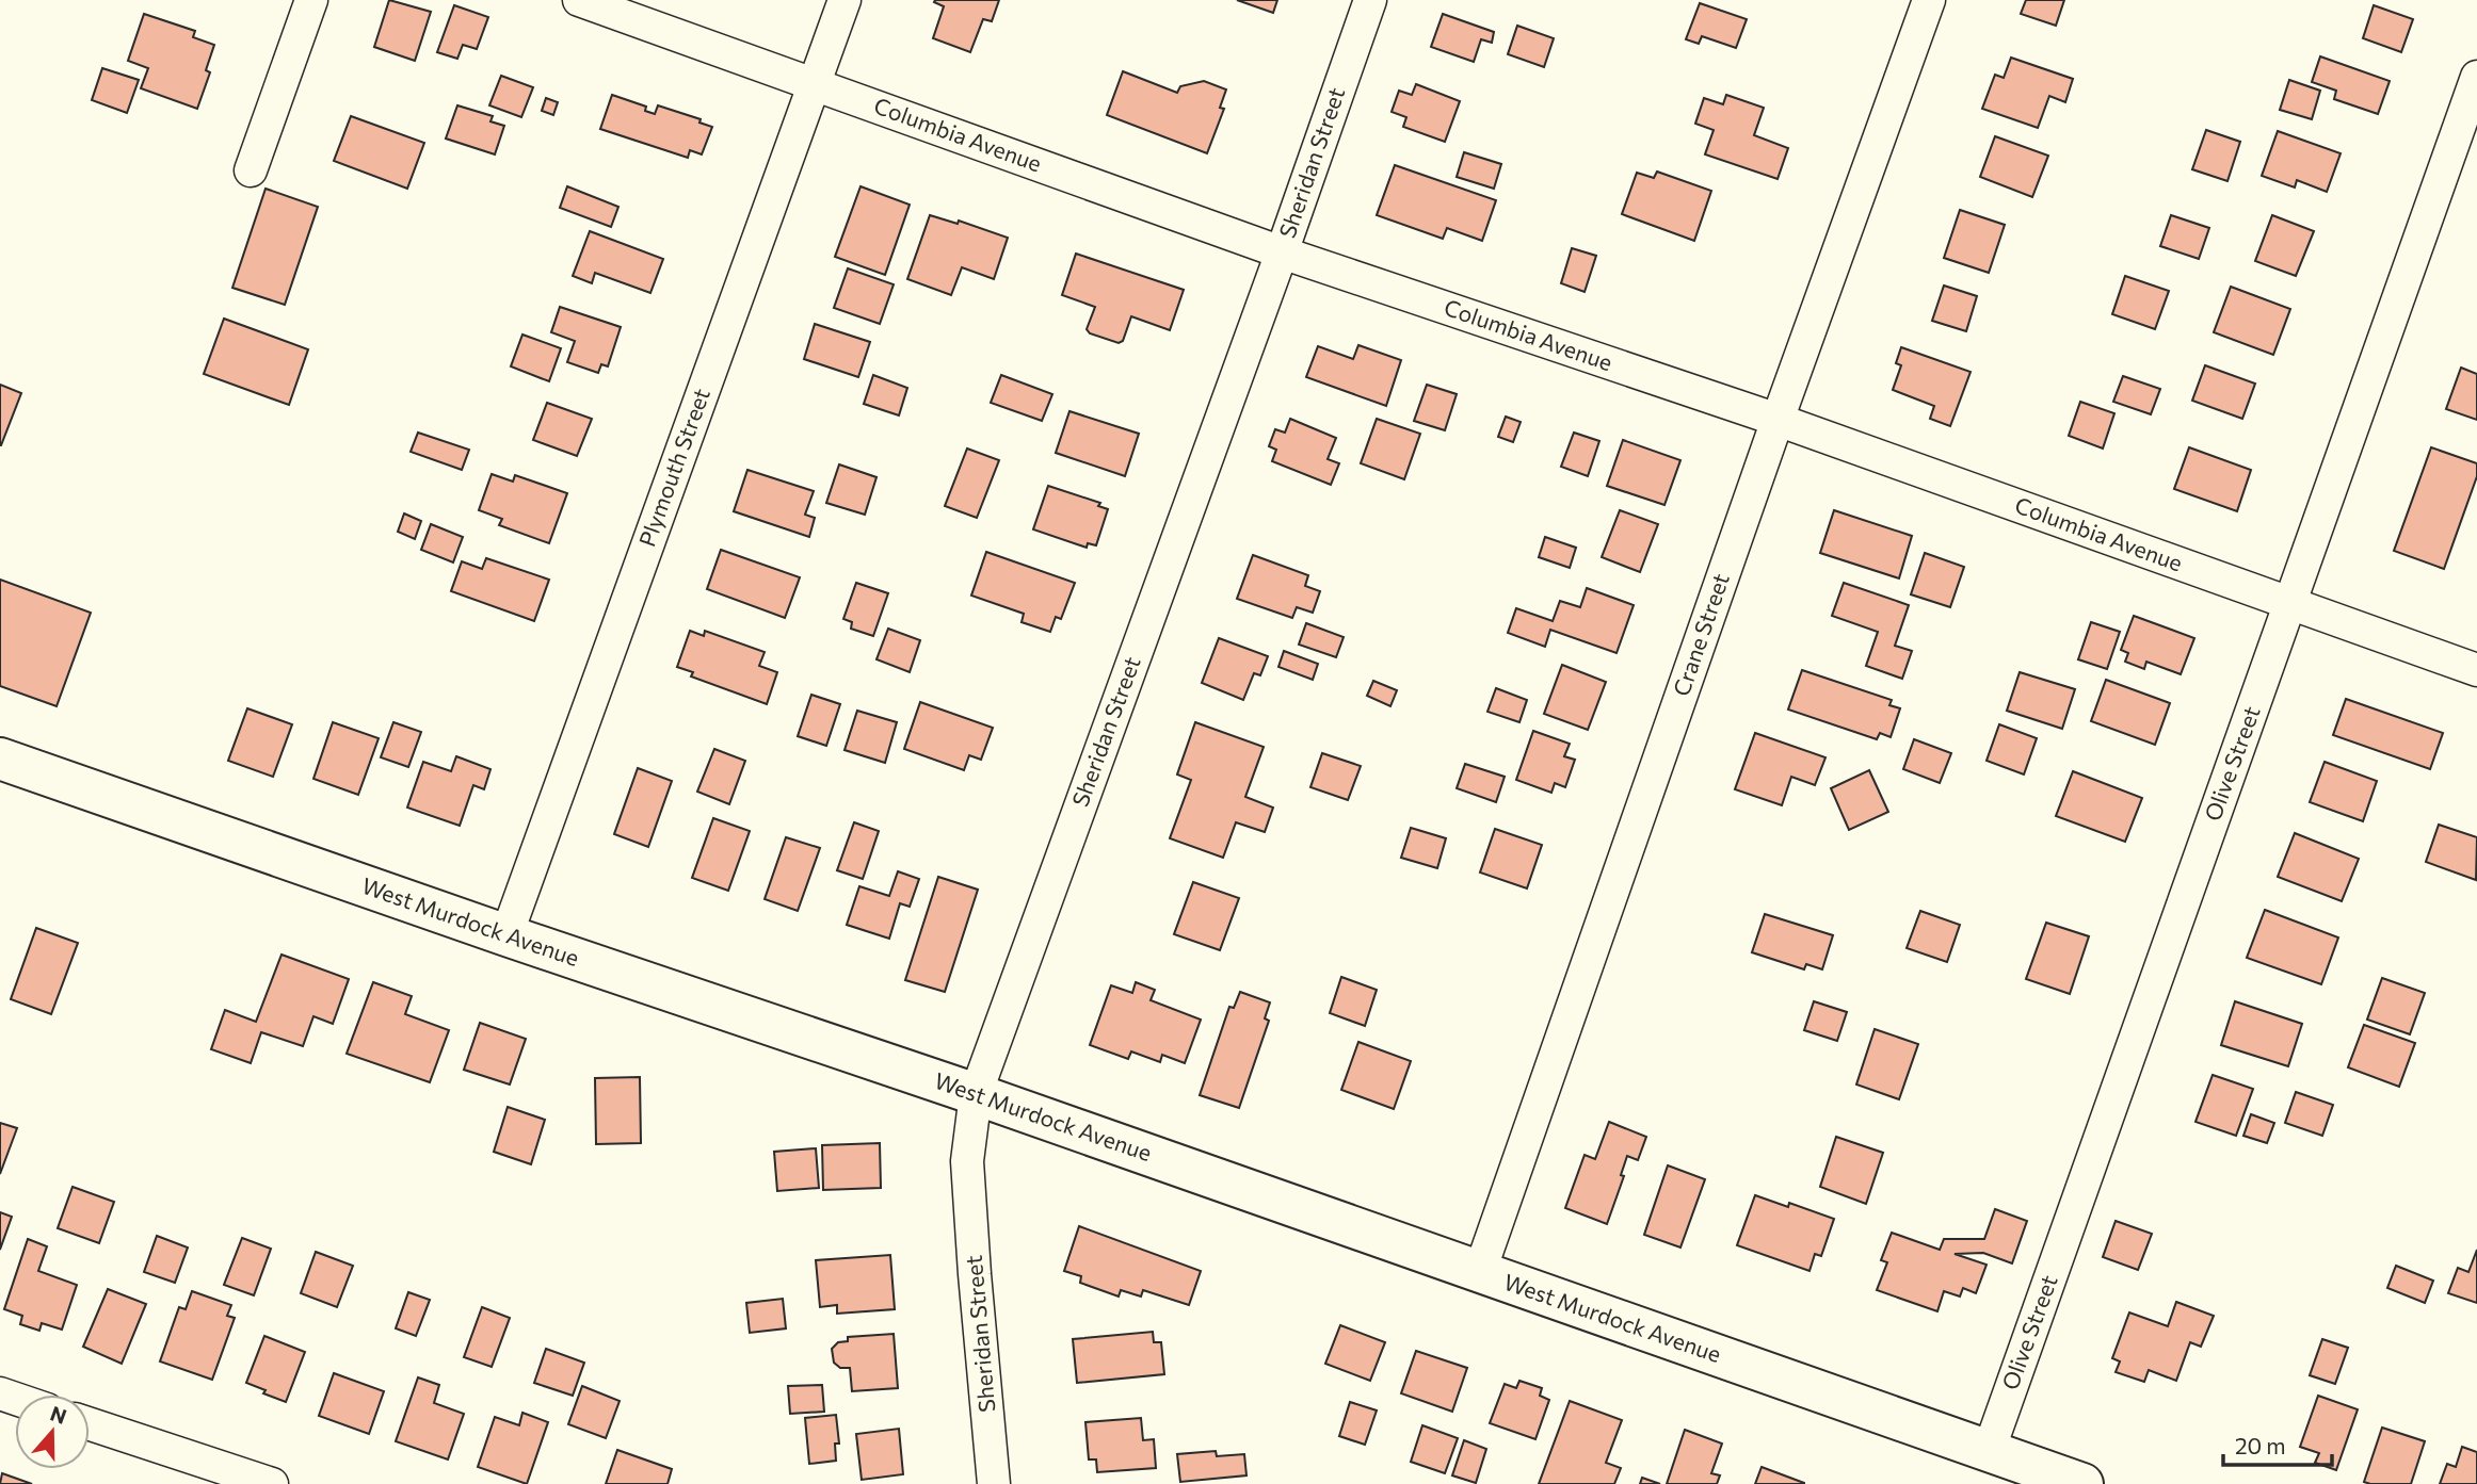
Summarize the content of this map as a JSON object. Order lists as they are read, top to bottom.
{
  "streets": {
    "main road": ["West Murdock Avenue"],
    "street": [
      "Columbia Avenue",
      "Sheridan Street",
      "Plymouth Street",
      "Crane Street",
      "Olive Street"
    ]
  },
  "crossings": [
    ["Columbia Avenue", "Sheridan Street"],
    ["Columbia Avenue", "Plymouth Street"],
    ["Columbia Avenue", "Crane Street"],
    ["Columbia Avenue", "Olive Street"],
    ["Sheridan Street", "West Murdock Avenue"],
    ["Plymouth Street", "West Murdock Avenue"],
    ["Crane Street", "West Murdock Avenue"],
    ["Olive Street", "West Murdock Avenue"]
  ],
  "scale_bar": "20 m",
  "north": "top"
}
